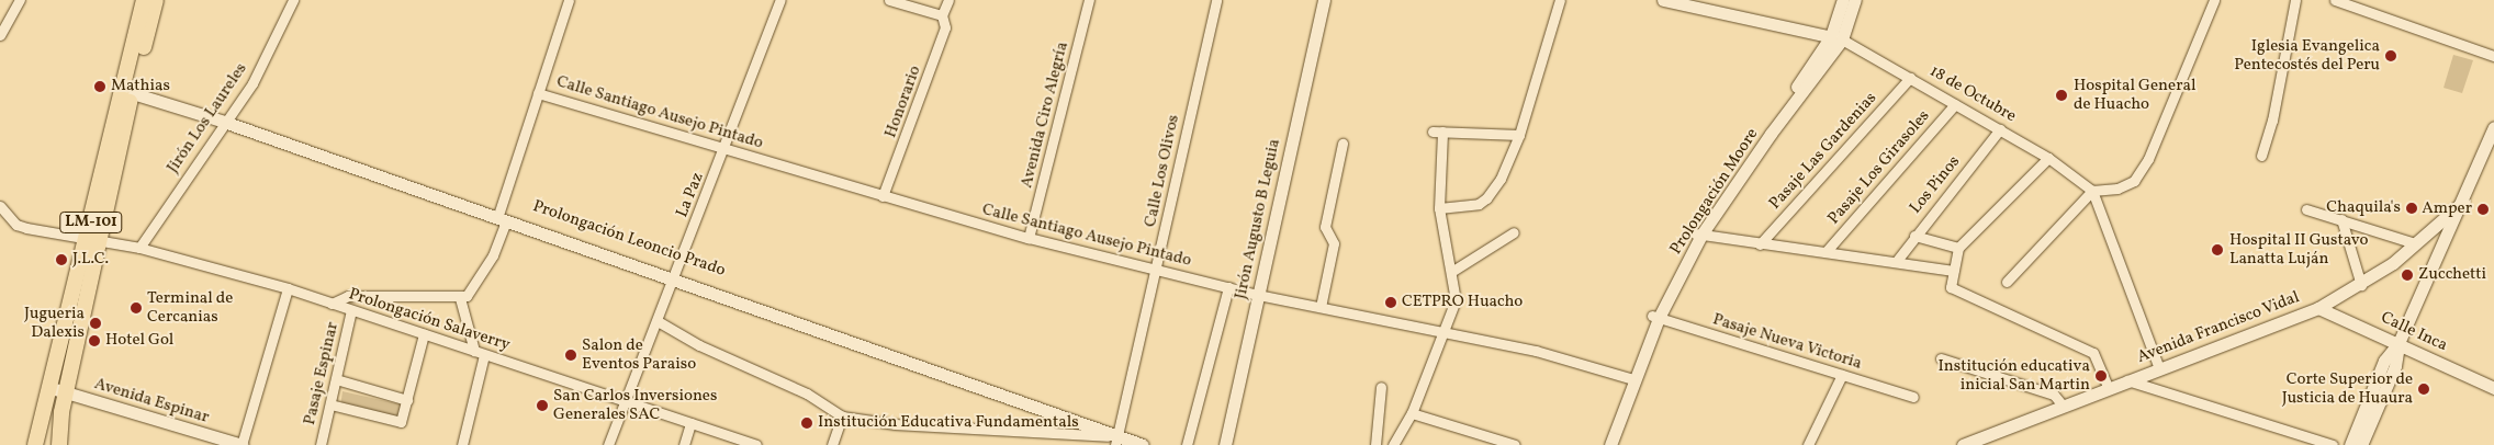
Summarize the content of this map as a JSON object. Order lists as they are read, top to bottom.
{
  "streets": {
    "main road": ["LM-101"],
    "street": [
      "18 de Octubre",
      "Honorario",
      "Calle Santiago Ausejo Pintado",
      "Avenida Ciro Alegría",
      "Jirón Los Laureles",
      "Pasaje Las Gardenias",
      "Pasaje Los Girasoles",
      "Calle Los Olivos",
      "Los Pinos",
      "Prolongación Moore",
      "La Paz",
      "Jirón Augusto B Leguia",
      "Prolongación Leoncio Prado",
      "Prolongación Salaverry",
      "Avenida Francisco Vidal",
      "Calle Inca",
      "Pasaje Nueva Victoria",
      "Pasaje Espinar",
      "Avenida Espinar"
    ]
  },
  "crossings": [
    ["18 de Octubre", "Pasaje Las Gardenias"],
    ["18 de Octubre", "Pasaje Los Girasoles"],
    ["18 de Octubre", "Los Pinos"],
    ["18 de Octubre", "Prolongación Moore"],
    ["Honorario", "Calle Santiago Ausejo Pintado"],
    ["Calle Santiago Ausejo Pintado", "Avenida Ciro Alegría"],
    ["Calle Santiago Ausejo Pintado", "Calle Los Olivos"],
    ["Calle Santiago Ausejo Pintado", "Prolongación Moore"],
    ["Calle Santiago Ausejo Pintado", "La Paz"],
    ["Calle Santiago Ausejo Pintado", "Jirón Augusto B Leguia"],
    ["Jirón Los Laureles", "Prolongación Leoncio Prado"],
    ["Jirón Los Laureles", "Prolongación Salaverry"],
    ["Calle Los Olivos", "Prolongación Leoncio Prado"],
    ["Prolongación Moore", "Pasaje Nueva Victoria"],
    ["La Paz", "Prolongación Leoncio Prado"],
    ["La Paz", "Prolongación Salaverry"],
    ["LM-101", "Prolongación Leoncio Prado"],
    ["LM-101", "Prolongación Salaverry"],
    ["LM-101", "Avenida Espinar"],
    ["Prolongación Salaverry", "Pasaje Espinar"],
    ["Avenida Francisco Vidal", "Calle Inca"]
  ],
  "places": [
    "Iglesia Evangelica Pentecostés del Peru",
    "Mathias",
    "Hospital General de Huacho",
    "Chaquila's",
    "Amper",
    "Hospital II Gustavo Lanatta Luján",
    "J.L.C.",
    "Zucchetti",
    "CETPRO Huacho",
    "Terminal de Cercanias",
    "Jugueria Dalexis",
    "Hotel Gol",
    "Salon de Eventos Paraiso",
    "Institución educativa inicial San Martin",
    "Corte Superior de Justicia de Huaura",
    "San Carlos Inversiones Generales SAC",
    "Institución Educativa Fundamentals"
  ]
}
